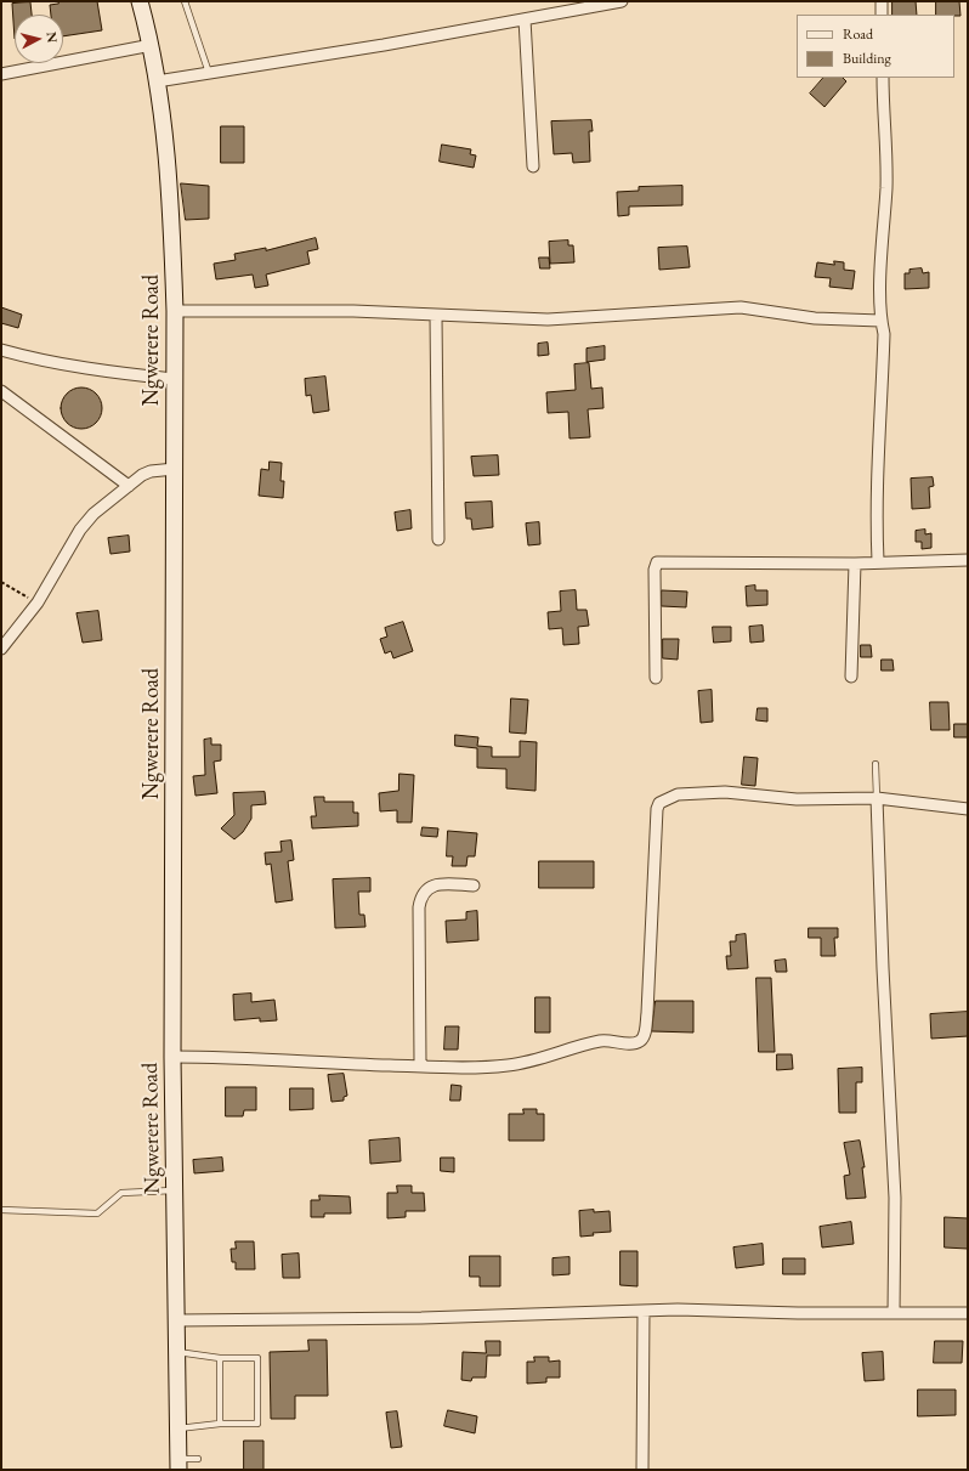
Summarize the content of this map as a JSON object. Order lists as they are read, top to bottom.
{
  "streets": {
    "main road": ["Ngwerere Road"]
  },
  "legend": ["Road", "Building"],
  "north": "right"
}
